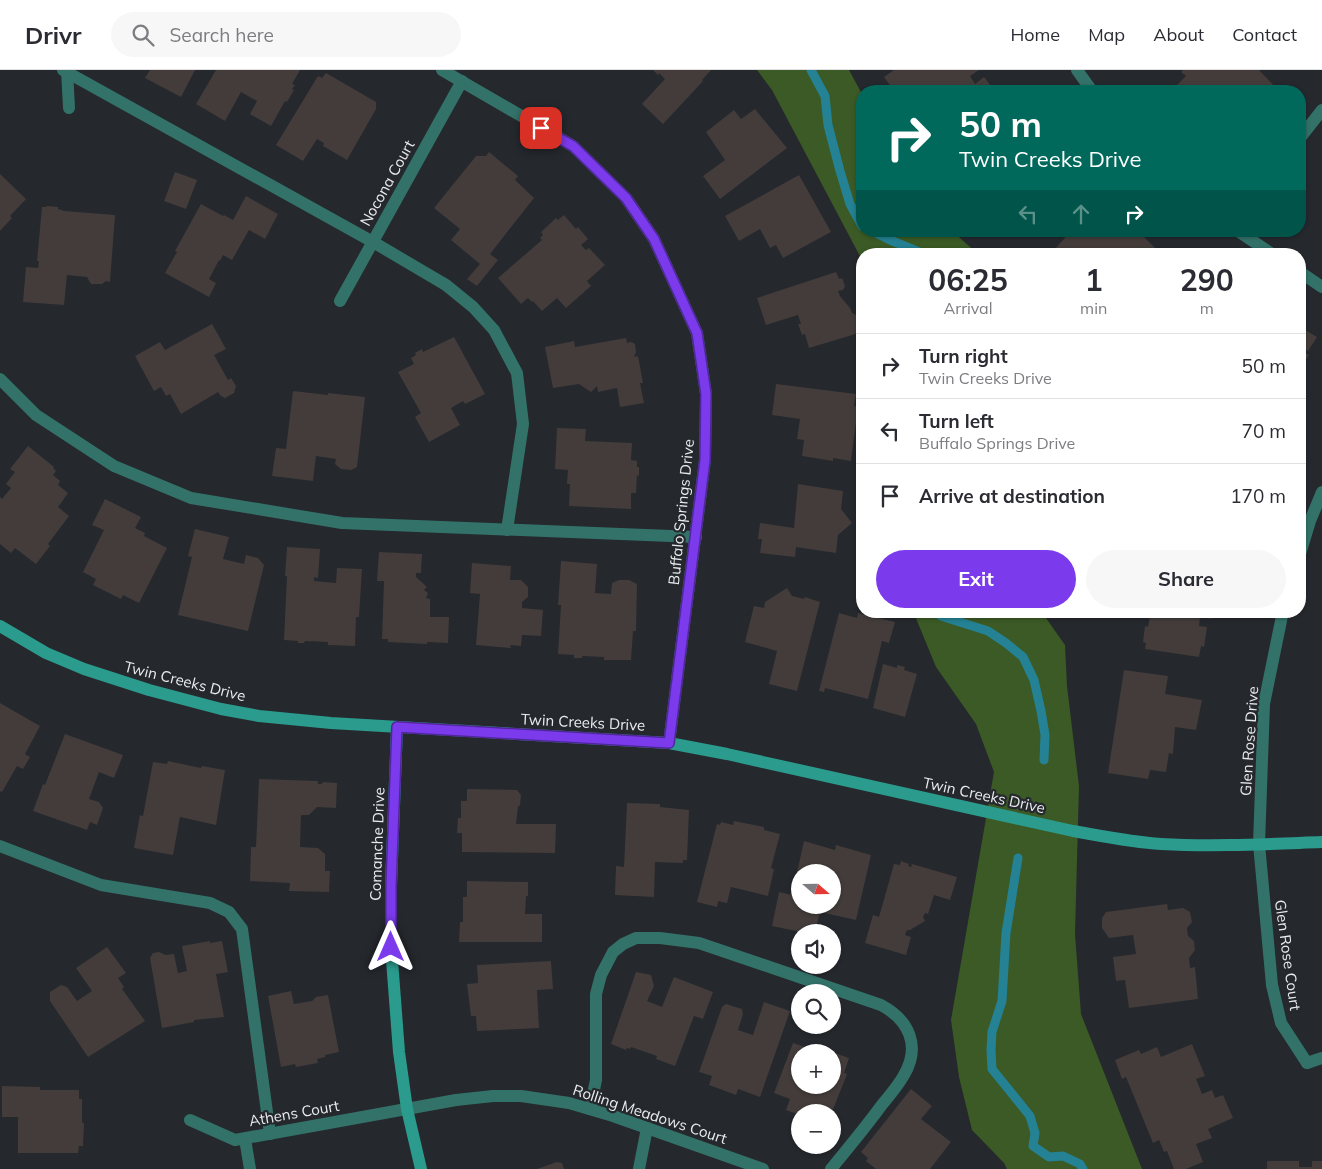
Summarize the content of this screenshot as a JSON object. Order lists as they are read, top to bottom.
{
  "streets": {
    "street": [
      "Nocona Court",
      "Buffalo Springs Drive",
      "Twin Creeks Drive",
      "Glen Rose Drive",
      "Comanche Drive",
      "Glen Rose Court",
      "Athens Court",
      "Rolling Meadows Court"
    ]
  },
  "crossings": [
    ["Nocona Court", "Buffalo Springs Drive"],
    ["Buffalo Springs Drive", "Twin Creeks Drive"],
    ["Twin Creeks Drive", "Glen Rose Drive"],
    ["Twin Creeks Drive", "Comanche Drive"],
    ["Twin Creeks Drive", "Glen Rose Court"],
    ["Glen Rose Drive", "Glen Rose Court"],
    ["Comanche Drive", "Athens Court"],
    ["Comanche Drive", "Rolling Meadows Court"],
    ["Athens Court", "Rolling Meadows Court"]
  ],
  "north": "right",
  "page": {
    "header": "Drivr",
    "search": "Search here",
    "nav": [
      "Home",
      "Map",
      "About",
      "Contact"
    ],
    "turn": ["50 m", "Twin Creeks Drive"],
    "eta": [
      "06:25",
      "Arrival",
      "1",
      "min",
      "290",
      "m"
    ],
    "list": [
      {
        "name": "Turn right",
        "note": "Twin Creeks Drive",
        "value": "50 m"
      },
      {
        "name": "Turn left",
        "note": "Buffalo Springs Drive",
        "value": "70 m"
      },
      {
        "name": "Arrive at destination",
        "value": "170 m"
      }
    ],
    "buttons": ["Exit", "Share"],
    "map_buttons": ["+", "−"]
  }
}
